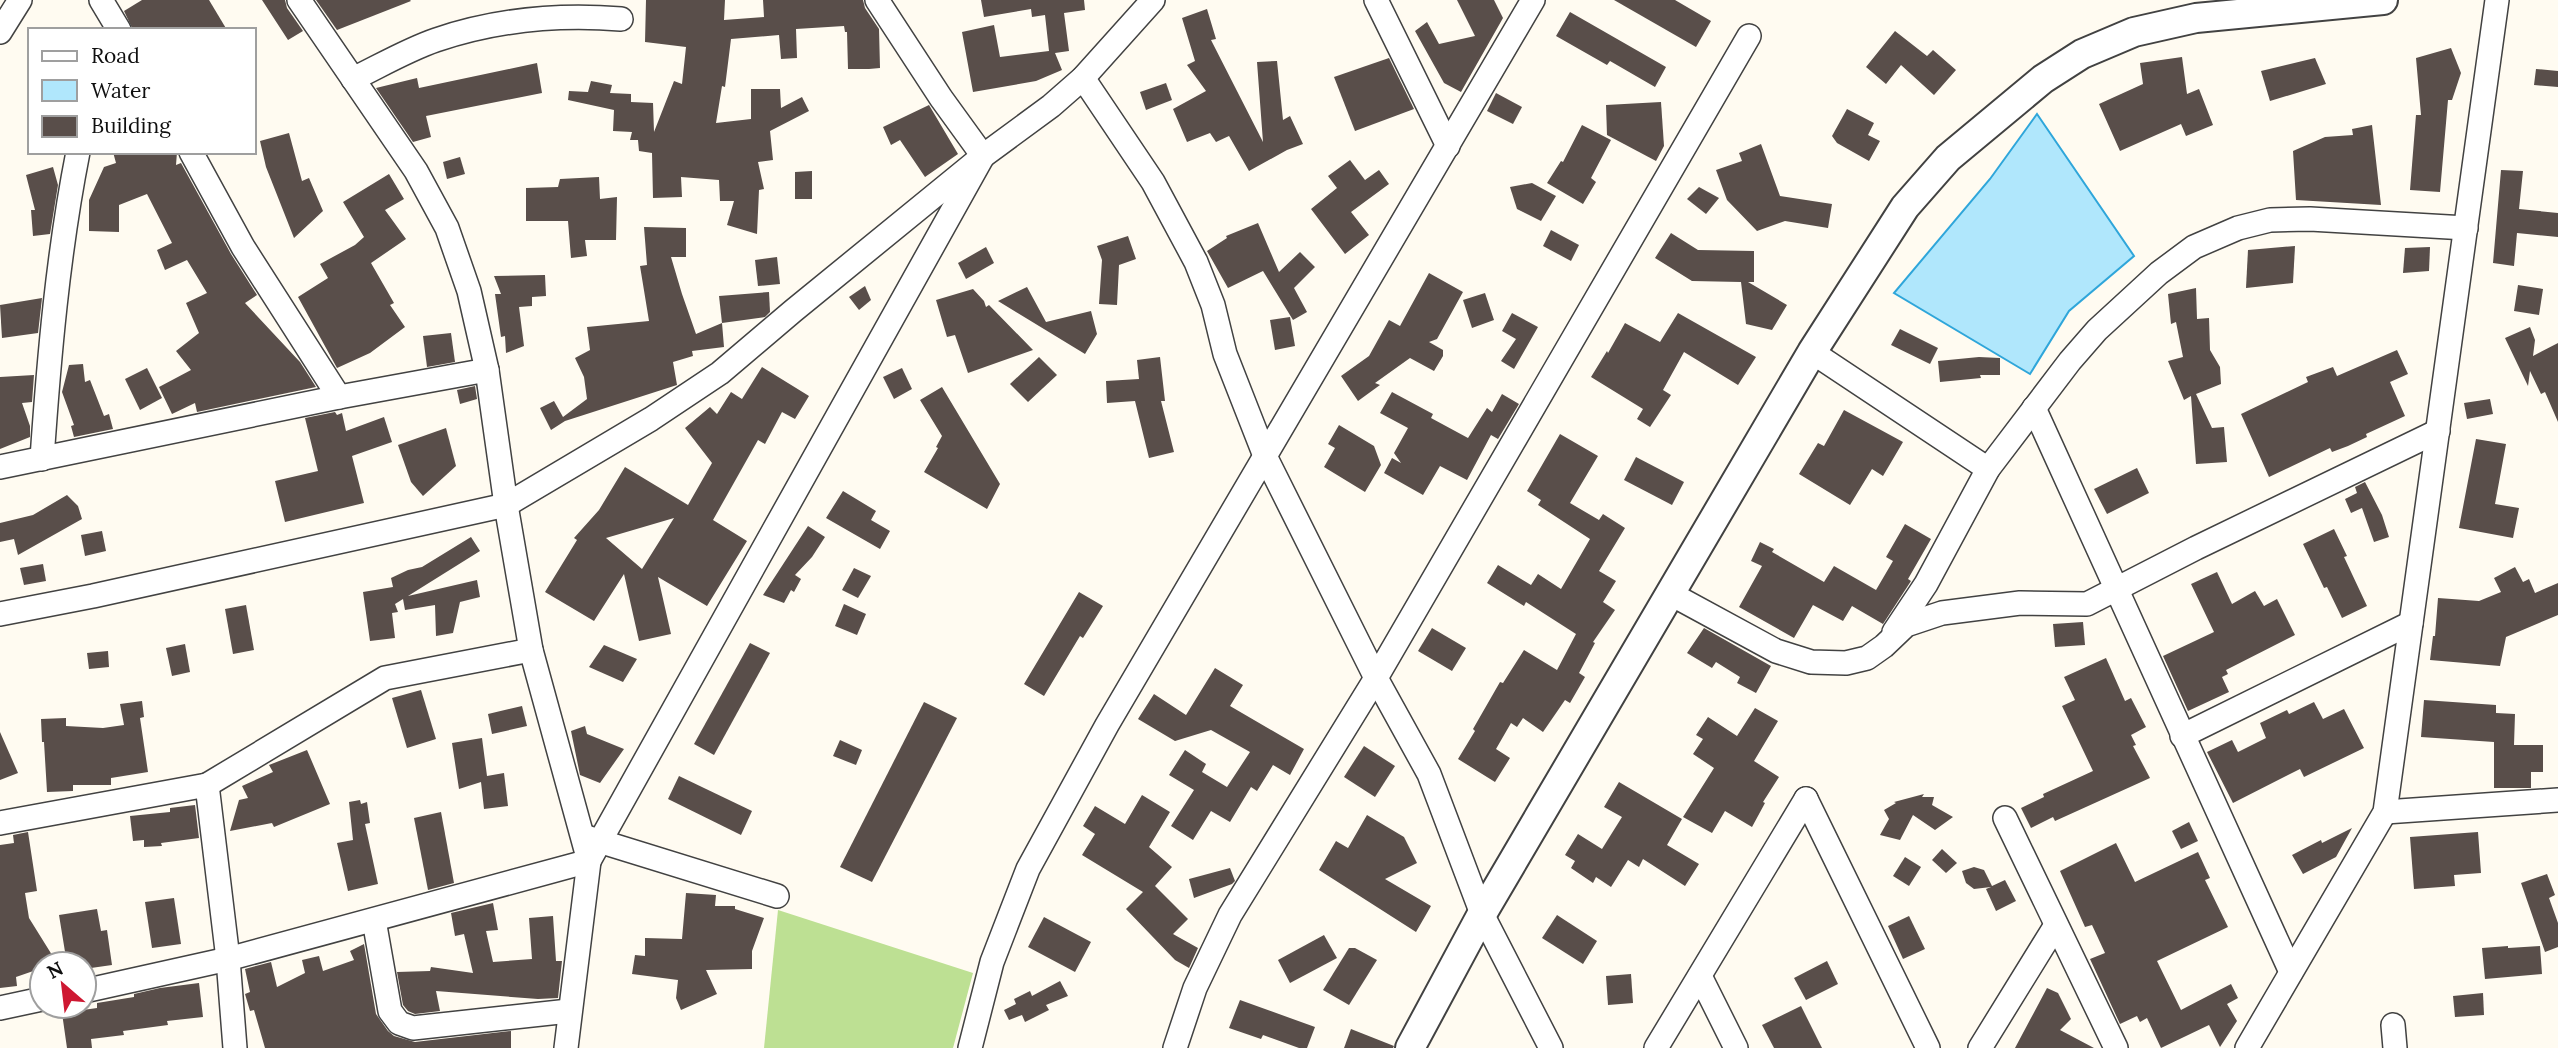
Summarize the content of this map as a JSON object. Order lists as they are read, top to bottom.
{
  "legend": ["Road", "Water", "Building"],
  "north": "top left"
}
